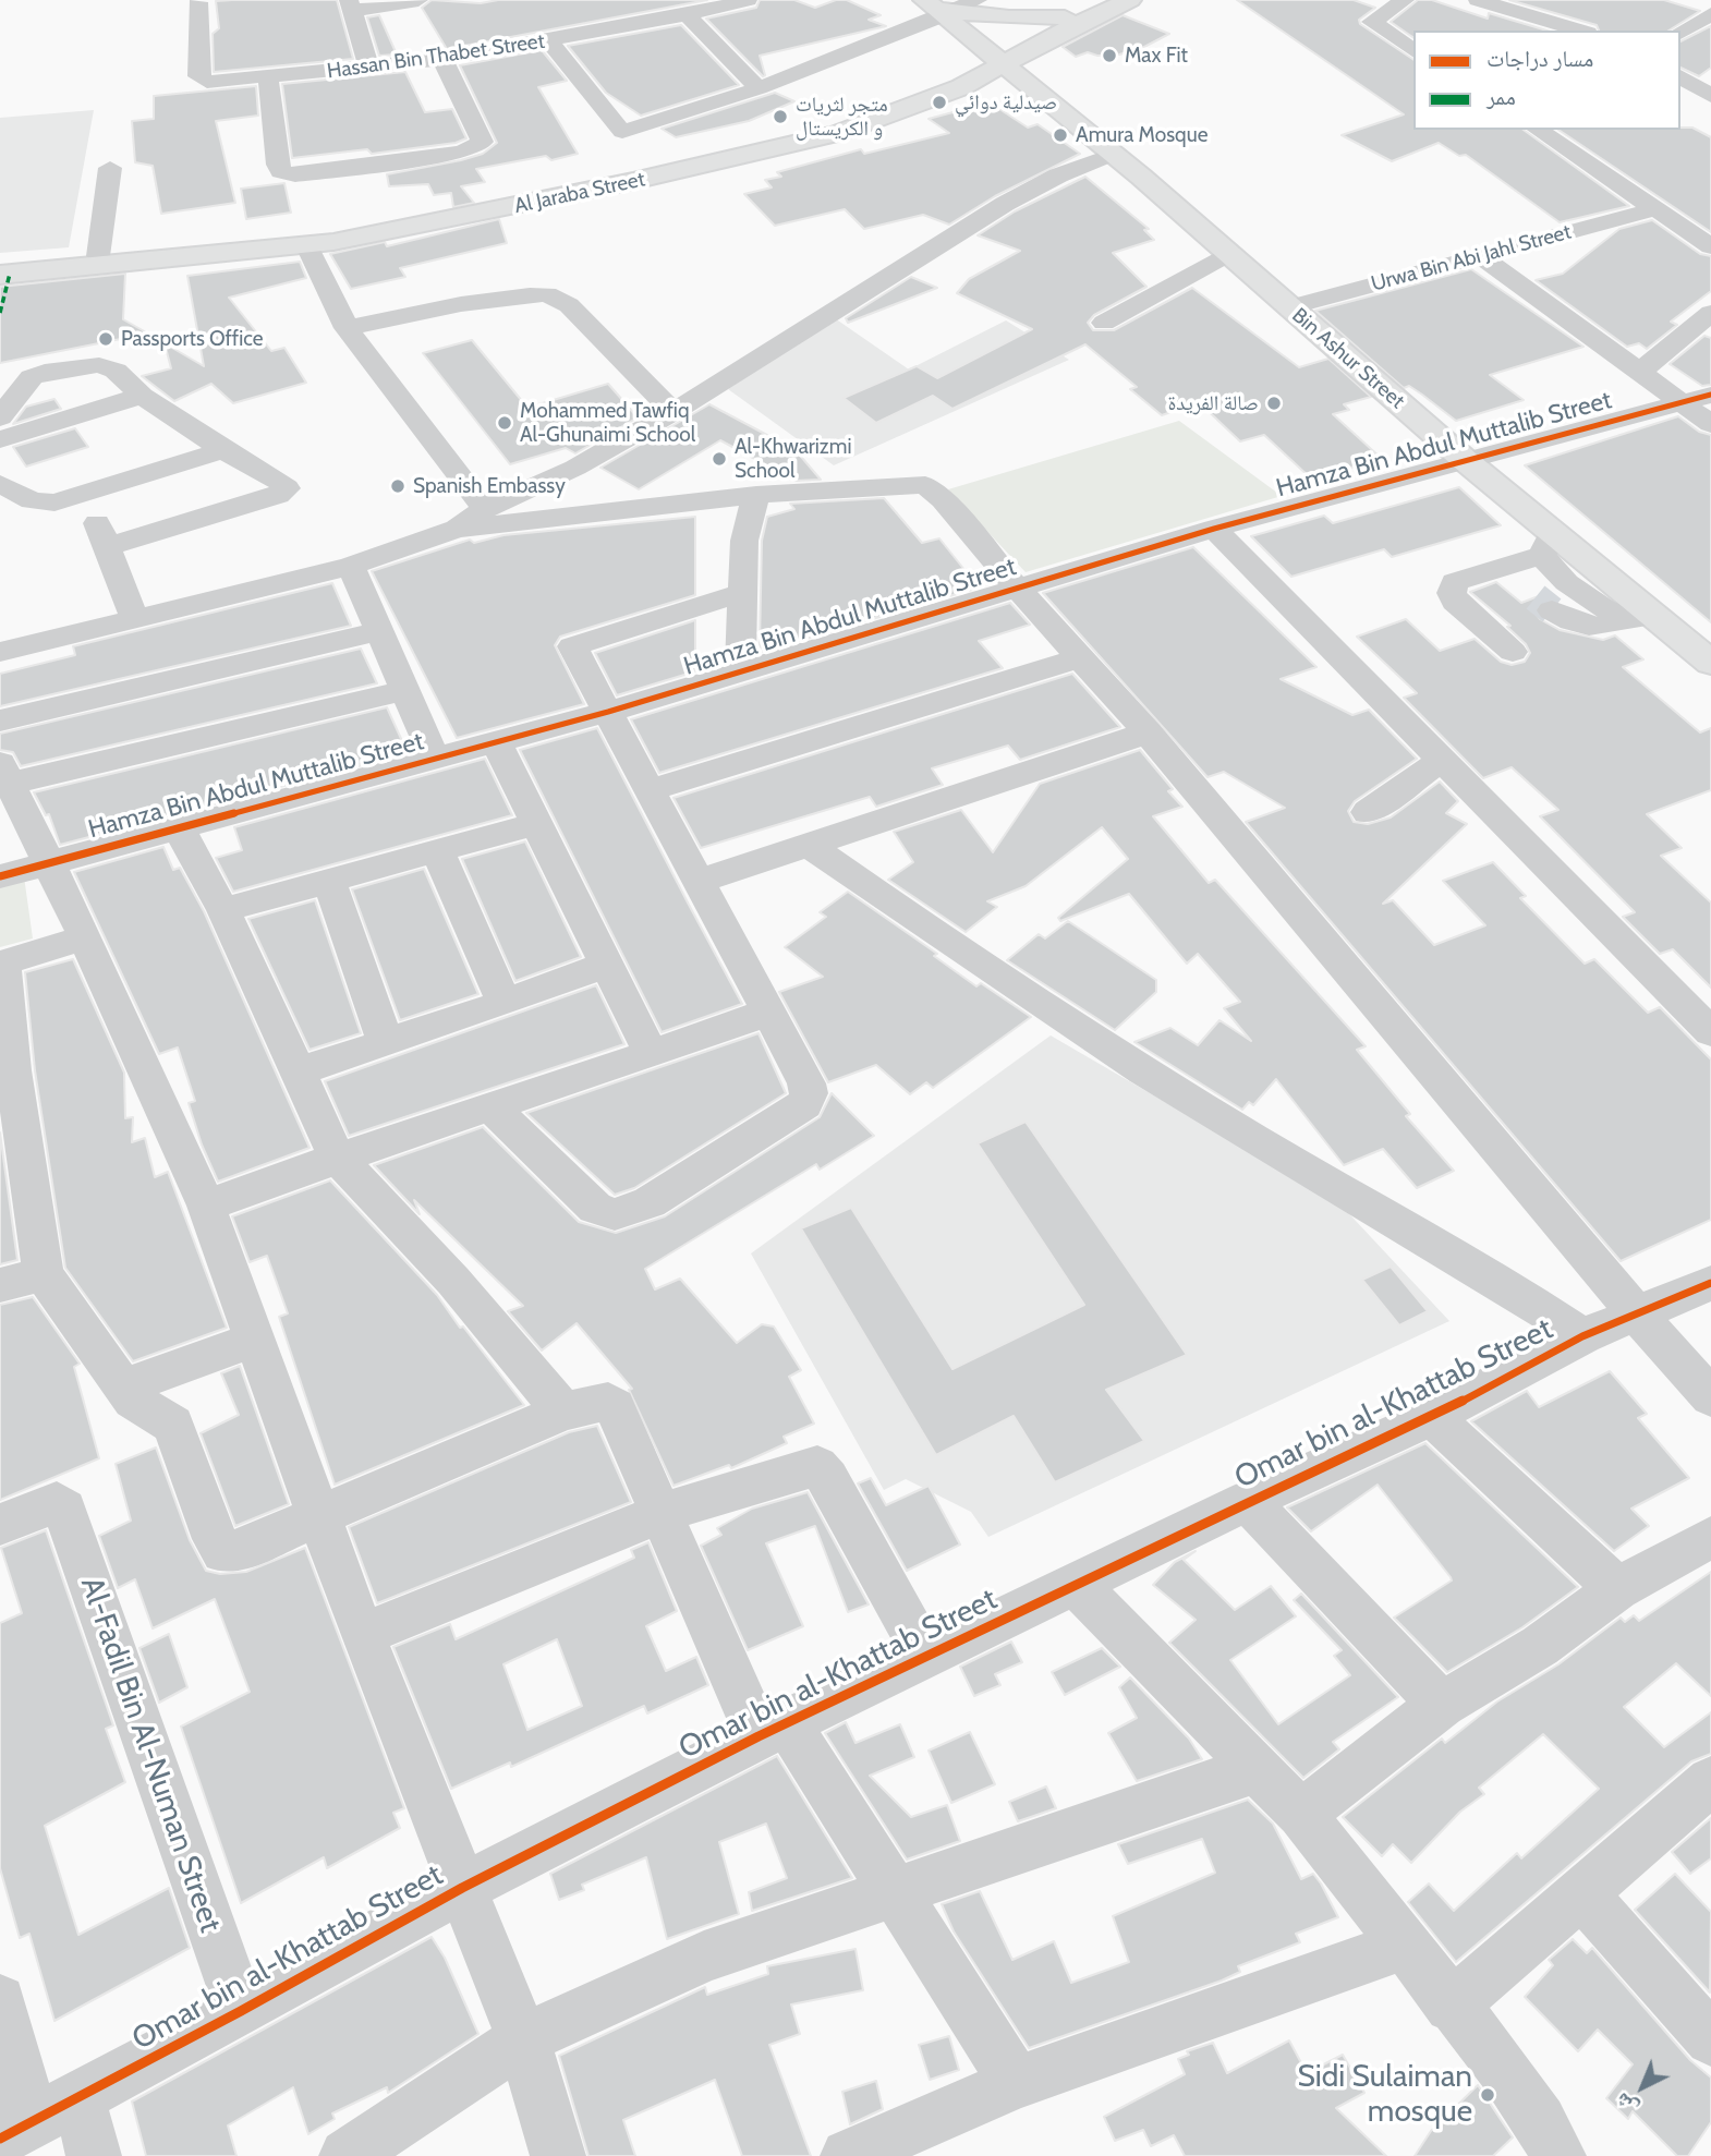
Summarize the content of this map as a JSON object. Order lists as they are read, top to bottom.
{
  "streets": {
    "main road": ["Al Jaraba Street", "Bin Ashur Street"],
    "street": [
      "Hassan Bin Thabet Street",
      "Urwa Bin Abi Jahl Street",
      "Hamza Bin Abdul Muttalib Street",
      "Omar bin al-Khattab Street",
      "Al-Fadil Bin Al-Numan Street"
    ]
  },
  "crossings": [
    ["Al Jaraba Street", "Bin Ashur Street"],
    ["Urwa Bin Abi Jahl Street", "Bin Ashur Street"],
    ["Bin Ashur Street", "Hamza Bin Abdul Muttalib Street"],
    ["Omar bin al-Khattab Street", "Al-Fadil Bin Al-Numan Street"]
  ],
  "places": [
    "Max Fit",
    "صيدلية دوائي",
    "متجر لثريات و الكريستال",
    "Amura Mosque",
    "Passports Office",
    "صالة الفريدة",
    "Mohammed Tawfiq Al-Ghunaimi School",
    "Al-Khwarizmi School",
    "Spanish Embassy",
    "Sidi Sulaiman mosque"
  ],
  "legend": ["مسار دراجات", "ممر"],
  "north": "bottom left"
}
